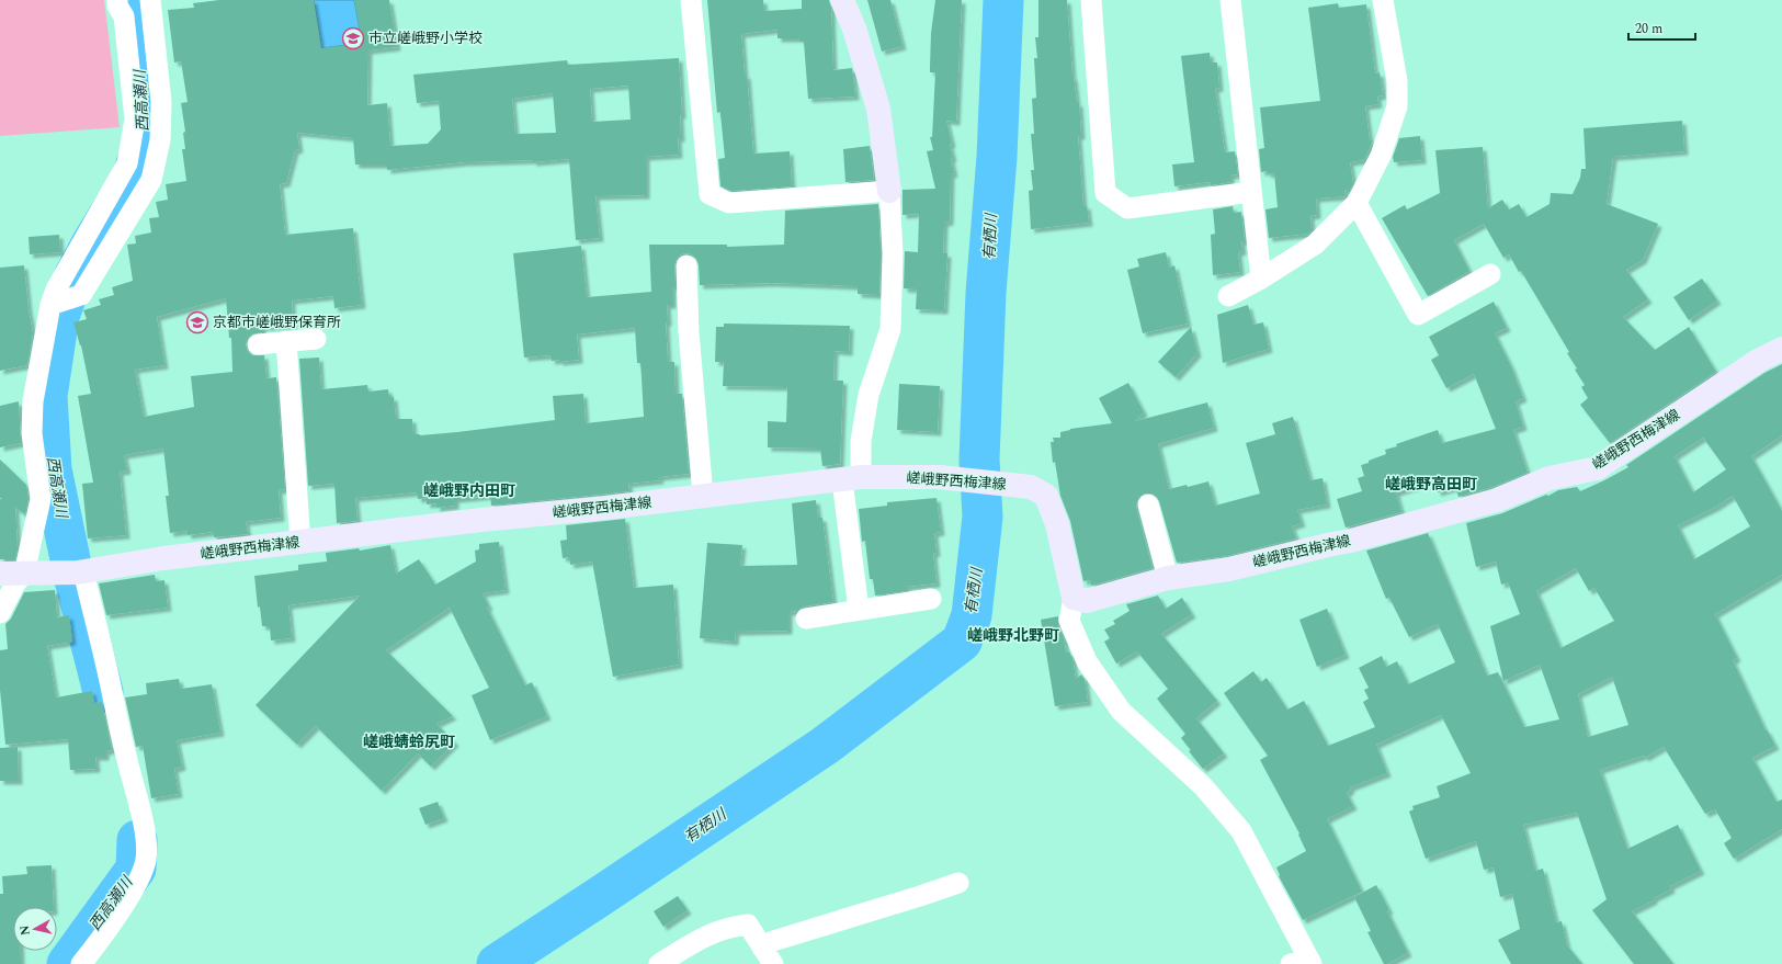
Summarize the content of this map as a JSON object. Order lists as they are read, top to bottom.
{
  "streets": {
    "main road": ["嵯峨野西梅津線"]
  },
  "districts": [
    "嵯峨野高田町",
    "嵯峨野内田町",
    "嵯峨野北野町",
    "嵯峨蜻蛉尻町"
  ],
  "water": ["西高瀬川", "有栖川"],
  "places": {
    "school or university": ["市立嵯峨野小学校", "京都市嵯峨野保育所"]
  },
  "scale_bar": "20 m",
  "north": "left"
}
